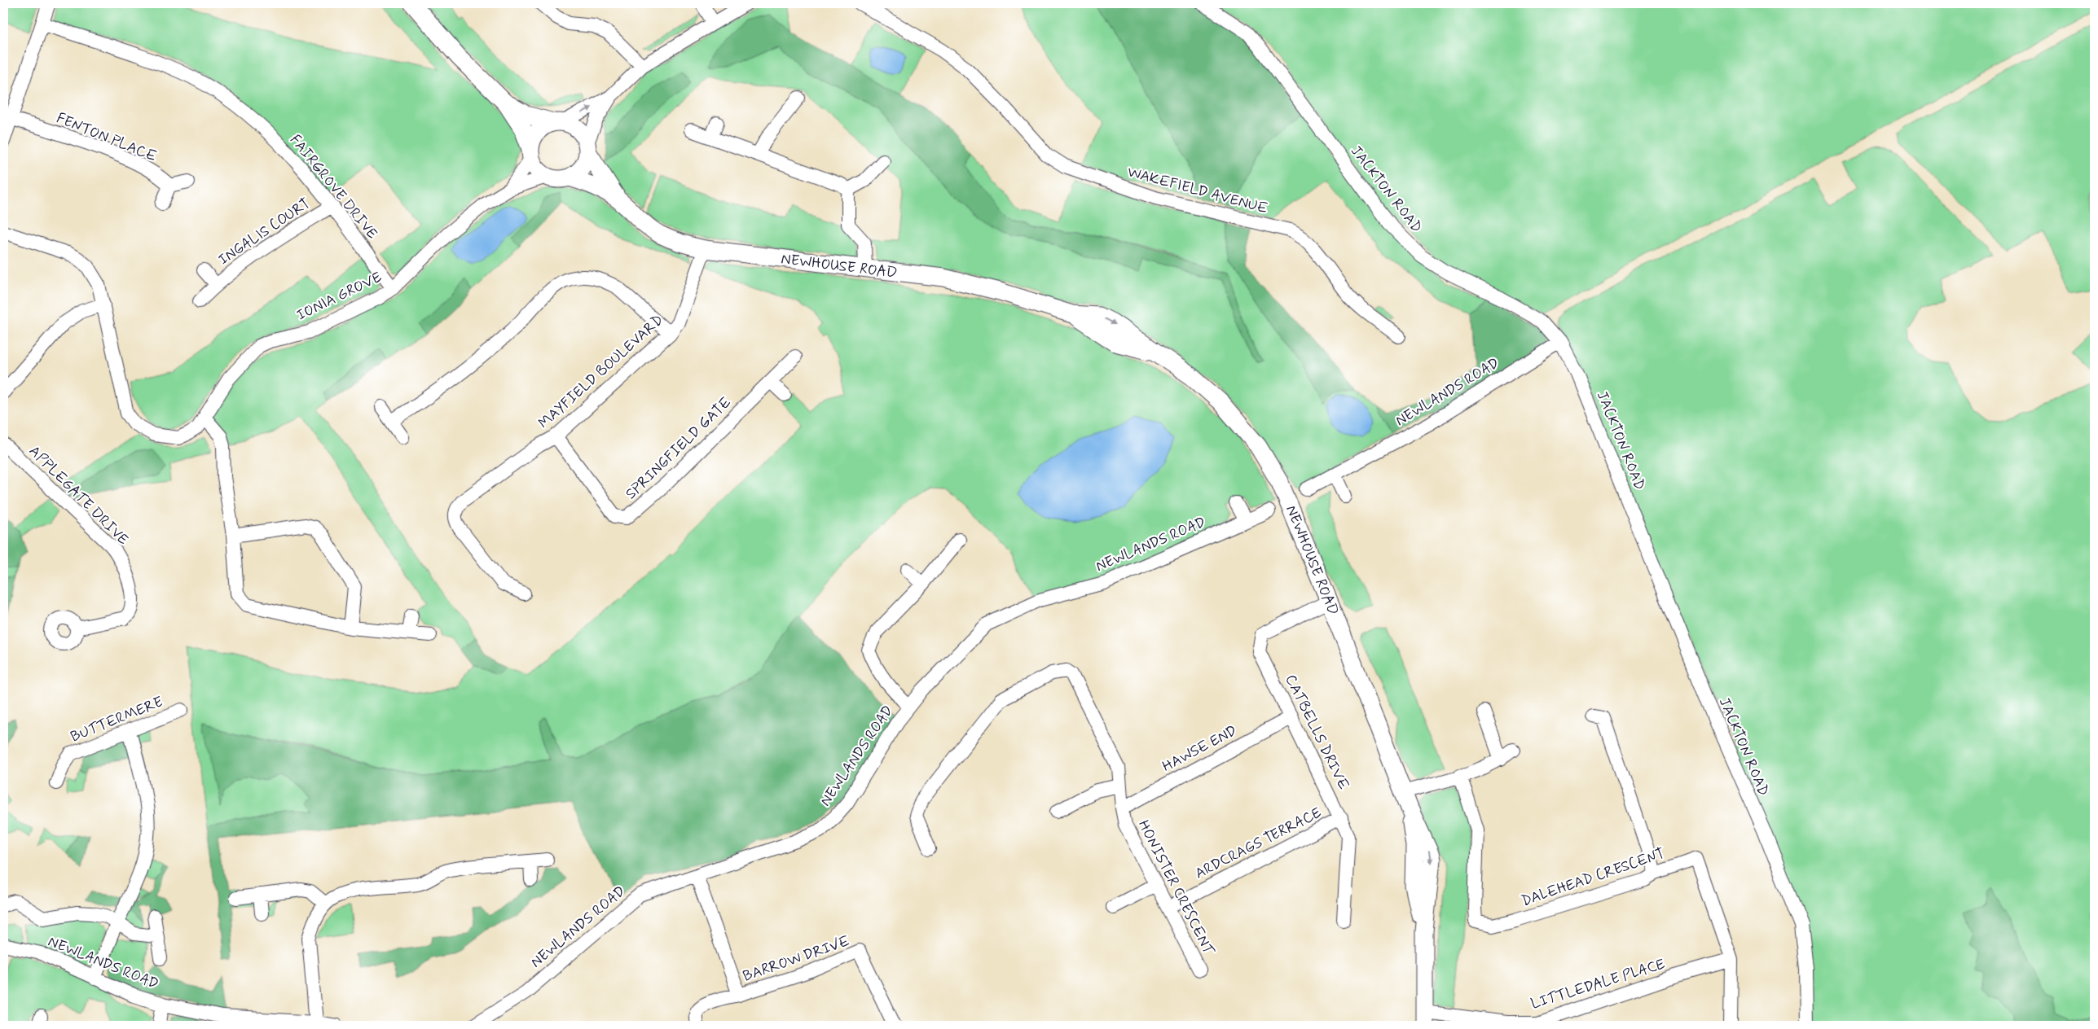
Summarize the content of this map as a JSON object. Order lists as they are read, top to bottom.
{
  "streets": {
    "street": [
      "FENTON PLACE",
      "FAIRGROVE DRIVE",
      "JACKTON ROAD",
      "WAKEFIELD AVENUE",
      "INGALIS COURT",
      "NEWHOUSE ROAD",
      "IONIA GROVE",
      "MAYFIELD BOULEVARD",
      "NEWLANDS ROAD",
      "SPRINGFIELD GATE",
      "APPLEGATE DRIVE",
      "BUTTERMERE",
      "CATBELLS DRIVE",
      "HAWSE END",
      "ARDCRAGS TERRACE",
      "DALEHEAD CRESCENT",
      "HONISTER CRESCENT",
      "BARROW DRIVE",
      "LITTLEDALE PLACE"
    ]
  },
  "crossings": [
    ["FAIRGROVE DRIVE", "INGALIS COURT"],
    ["FAIRGROVE DRIVE", "IONIA GROVE"],
    ["JACKTON ROAD", "NEWLANDS ROAD"],
    ["NEWHOUSE ROAD", "IONIA GROVE"],
    ["NEWHOUSE ROAD", "MAYFIELD BOULEVARD"],
    ["NEWHOUSE ROAD", "CATBELLS DRIVE"],
    ["NEWHOUSE ROAD", "LITTLEDALE PLACE"],
    ["MAYFIELD BOULEVARD", "SPRINGFIELD GATE"],
    ["NEWLANDS ROAD", "BARROW DRIVE"],
    ["CATBELLS DRIVE", "HAWSE END"],
    ["CATBELLS DRIVE", "ARDCRAGS TERRACE"],
    ["HAWSE END", "HONISTER CRESCENT"],
    ["ARDCRAGS TERRACE", "HONISTER CRESCENT"],
    ["DALEHEAD CRESCENT", "LITTLEDALE PLACE"]
  ]
}
